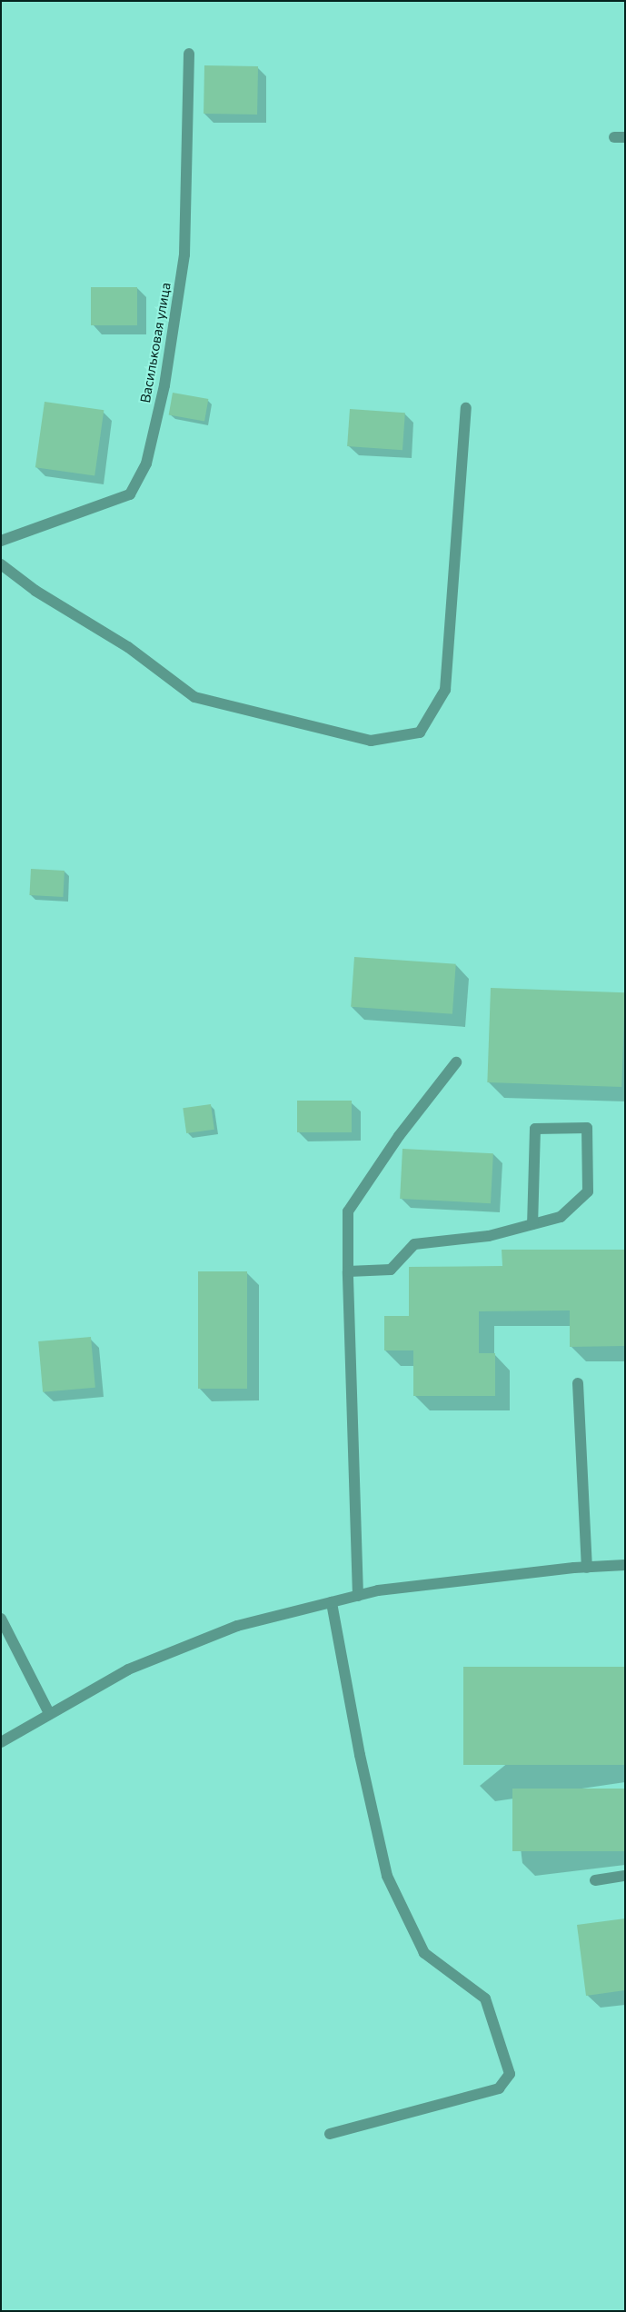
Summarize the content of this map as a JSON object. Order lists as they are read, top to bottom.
{
  "streets": {
    "street": ["Васильковая улица"]
  }
}
